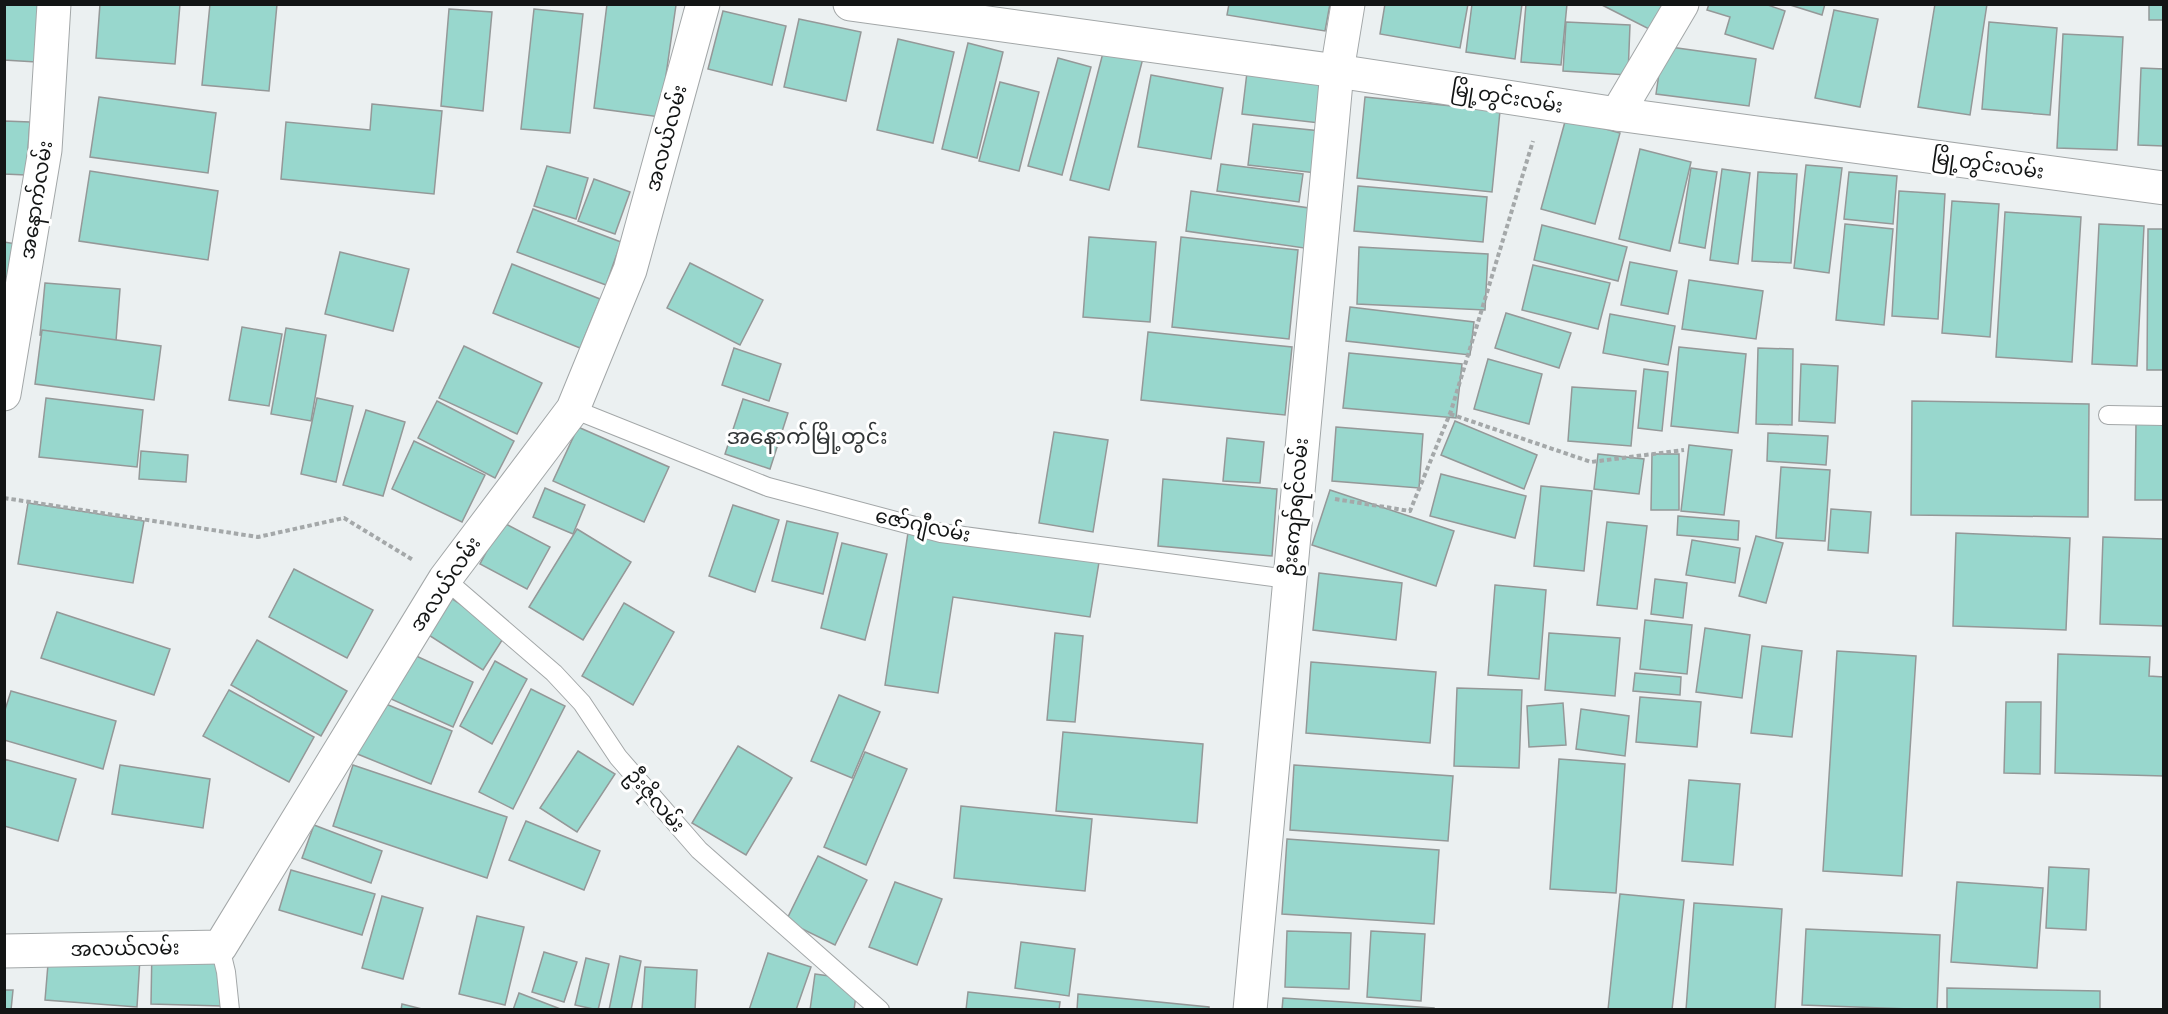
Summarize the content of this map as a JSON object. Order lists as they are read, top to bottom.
{
  "streets": {
    "street": [
      "မြို့တွင်းလမ်း",
      "အလယ်လမ်း",
      "အနောက်လမ်း",
      "ဦးကျော်ရင်လမ်း"
    ],
    "lane": ["ဇော်ဂျီလမ်း", "ဦးဇိုလမ်း"]
  },
  "crossings": [
    ["မြို့တွင်းလမ်း", "ဦးကျော်ရင်လမ်း"],
    ["အလယ်လမ်း", "ဇော်ဂျီလမ်း"],
    ["အလယ်လမ်း", "ဦးဇိုလမ်း"],
    ["ဦးကျော်ရင်လမ်း", "ဇော်ဂျီလမ်း"]
  ],
  "districts": ["အနောက်မြို့တွင်း"]
}
